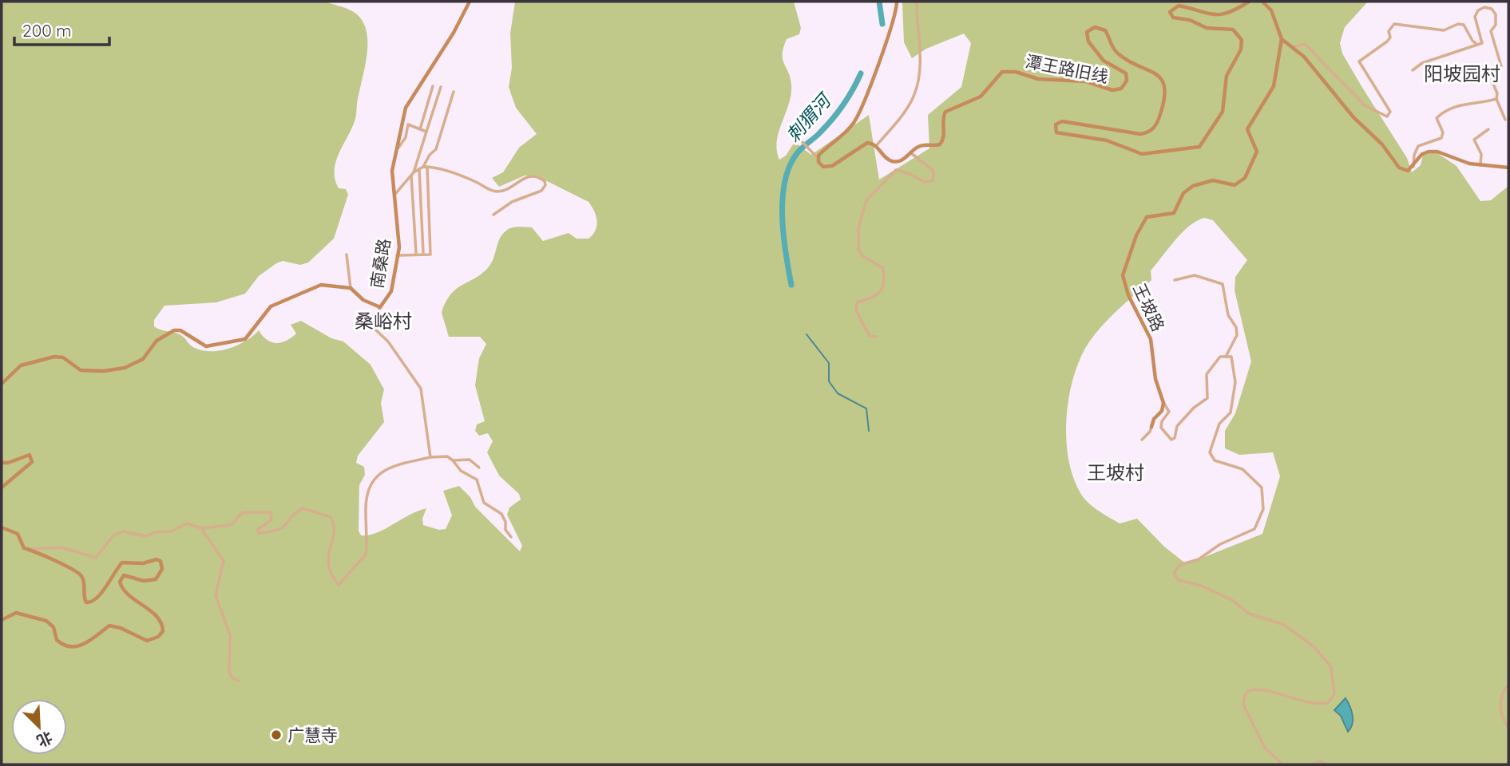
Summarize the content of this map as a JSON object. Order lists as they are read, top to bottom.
{
  "streets": {
    "street": ["潭王路旧线", "南桑路", "王坡路"]
  },
  "districts": ["阳坡园村", "桑峪村", "王坡村"],
  "water": ["刺猬河"],
  "places": ["广慧寺"],
  "scale_bar": "200 m",
  "north": "bottom right"
}
